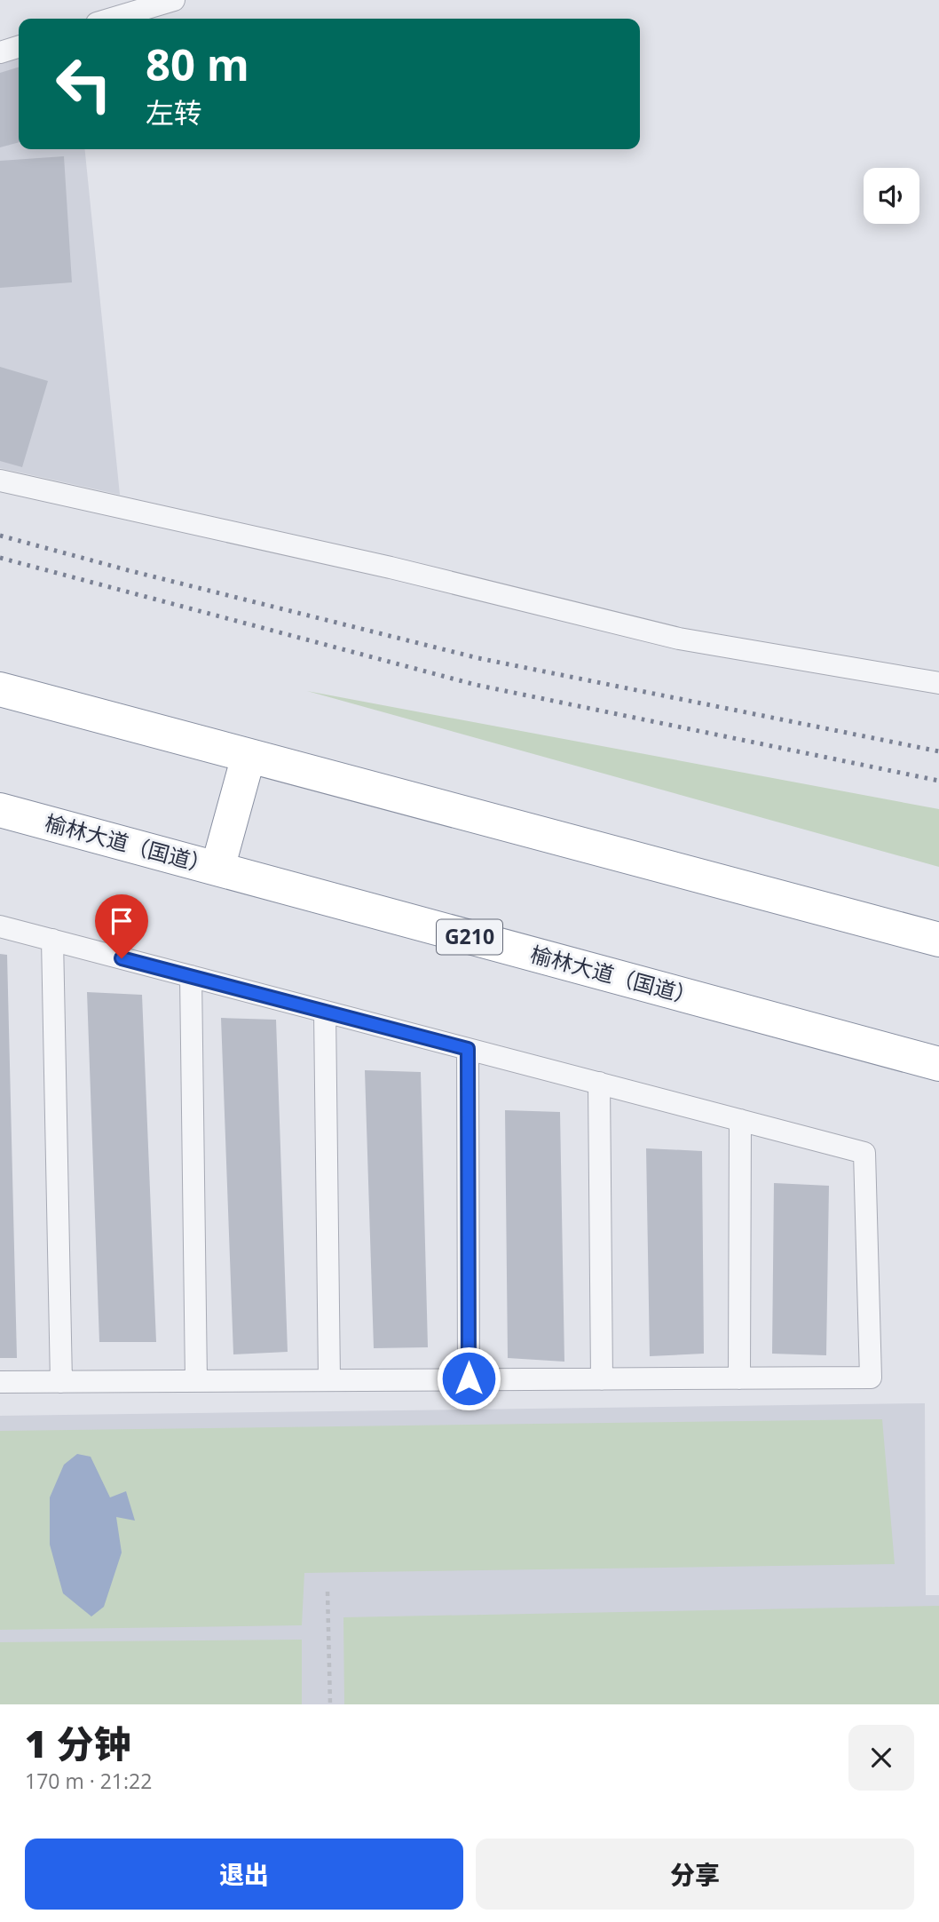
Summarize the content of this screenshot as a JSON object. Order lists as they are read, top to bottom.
{
  "streets": {
    "highway": ["榆林大道（国道）", "G210"]
  },
  "page": {
    "turn": ["80 m", "左转"],
    "heading": ["1 分钟", "170 m · 21:22"],
    "buttons": ["退出", "分享"]
  }
}
